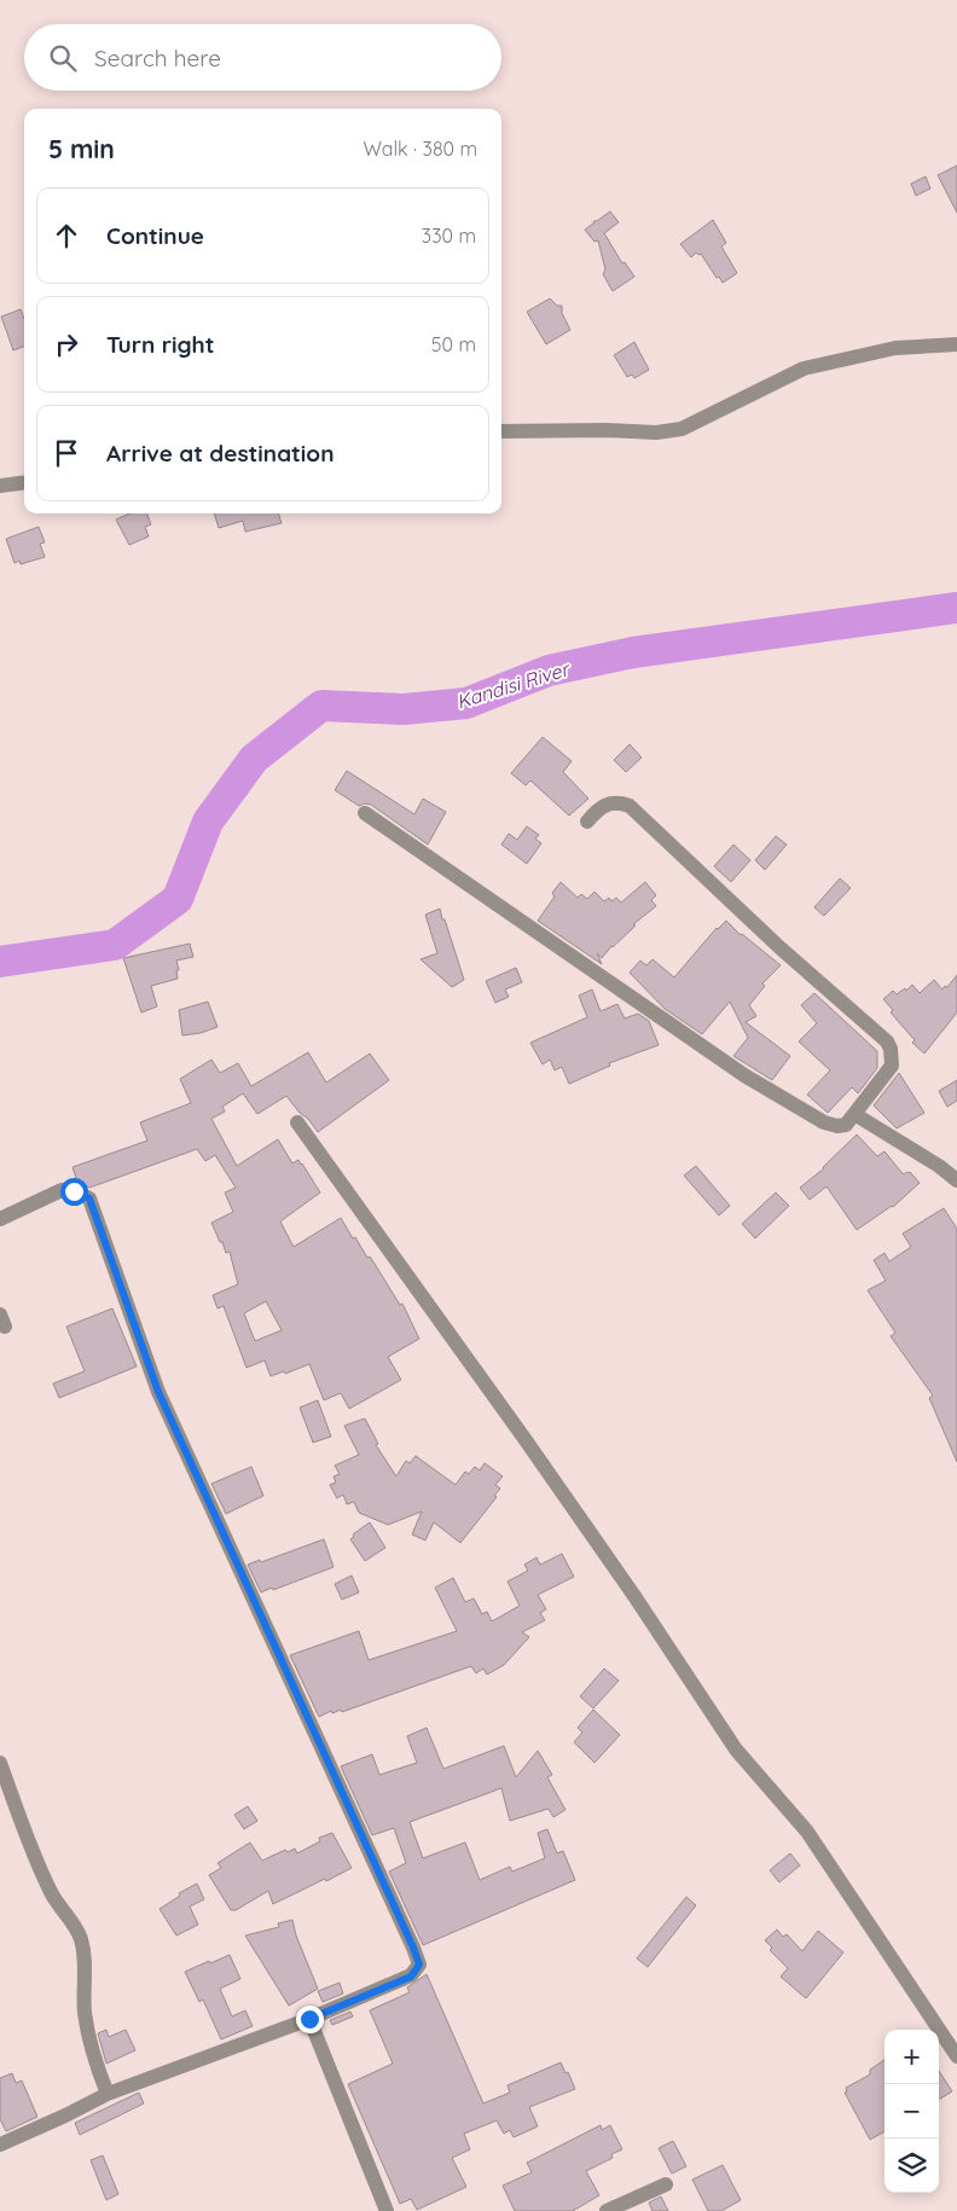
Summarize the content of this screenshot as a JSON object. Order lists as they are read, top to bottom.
{
  "water": ["Kandisi River"],
  "page": {
    "search": "Search here",
    "heading": ["5 min", "Walk · 380 m"],
    "list": [
      ["Continue", "330 m"],
      ["Turn right", "50 m"],
      "Arrive at destination"
    ],
    "map_buttons": ["+", "−"]
  }
}
